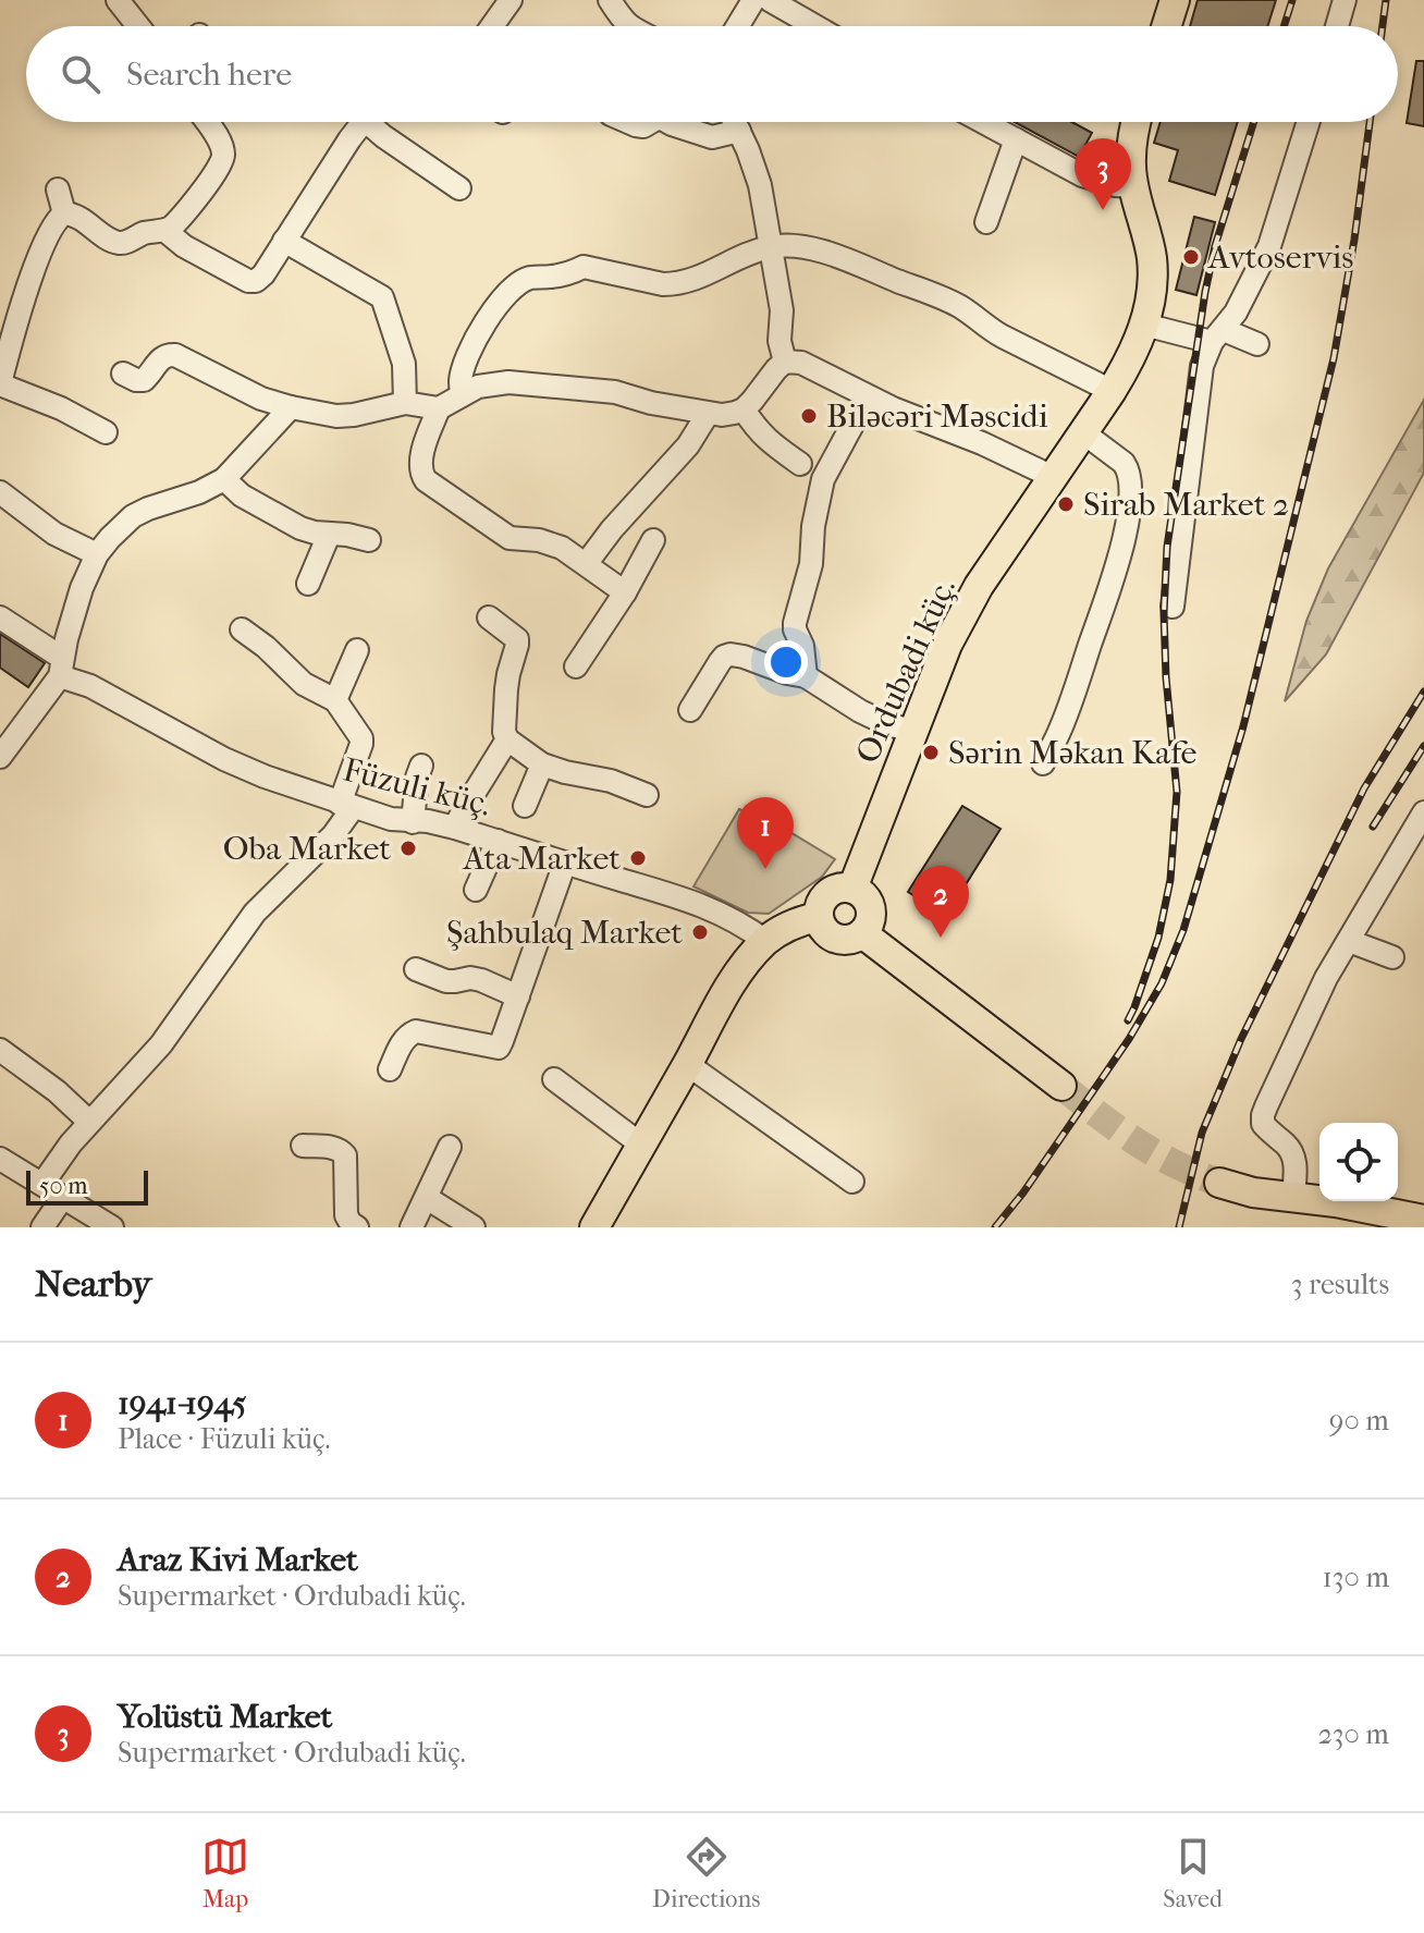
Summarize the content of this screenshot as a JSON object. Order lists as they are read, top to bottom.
{
  "streets": {
    "main road": ["Ordubadi küç."],
    "street": ["Füzuli küç."]
  },
  "places": [
    "Avtoservis",
    "Biləcəri Məscidi",
    "Sirab Market 2",
    "Sərin Məkan Kafe",
    "Oba Market",
    "Ata Market",
    "Şahbulaq Market"
  ],
  "scale_bar": "50 m",
  "page": {
    "search": "Search here",
    "pins": ["3", "1", "2"],
    "scale": "50 m",
    "heading": ["Nearby", "3 results"],
    "list": [
      {
        "mark": "1",
        "name": "1941-1945",
        "note": "Place · Füzuli küç.",
        "value": "90 m"
      },
      {
        "mark": "2",
        "name": "Araz Kivi Market",
        "note": "Supermarket · Ordubadi küç.",
        "value": "130 m"
      },
      {
        "mark": "3",
        "name": "Yolüstü Market",
        "note": "Supermarket · Ordubadi küç.",
        "value": "230 m"
      }
    ],
    "nav": ["Map", "Directions", "Saved"]
  }
}
